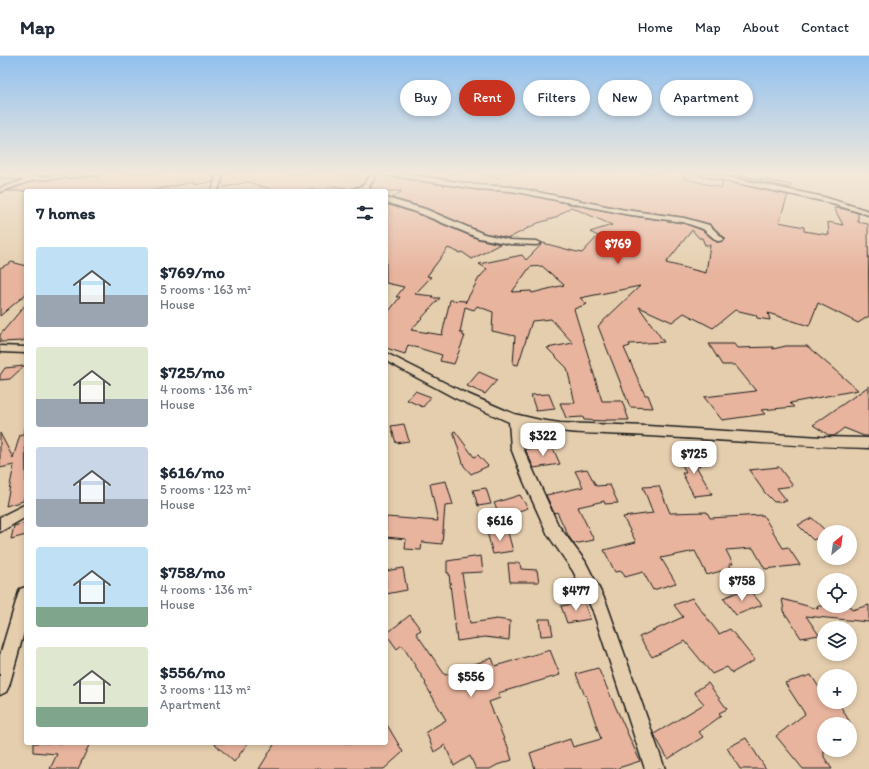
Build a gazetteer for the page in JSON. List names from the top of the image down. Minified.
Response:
{"north":"top right","page":{"header":"Map","nav":["Home","Map","About","Contact"],"chip":["Buy","Rent","Filters","New","Apartment"],"heading":"7 homes","price":["$769","$322","$725","$616","$758","$477","$556"],"list":[{"name":"$769/mo","note":"5 rooms · 163 m² · House"},{"name":"$725/mo","note":"4 rooms · 136 m² · House"},{"name":"$616/mo","note":"5 rooms · 123 m² · House"},{"name":"$758/mo","note":"4 rooms · 136 m² · House"},{"name":"$556/mo","note":"3 rooms · 113 m² · Apartment"}],"map_buttons":["+","−"]}}
